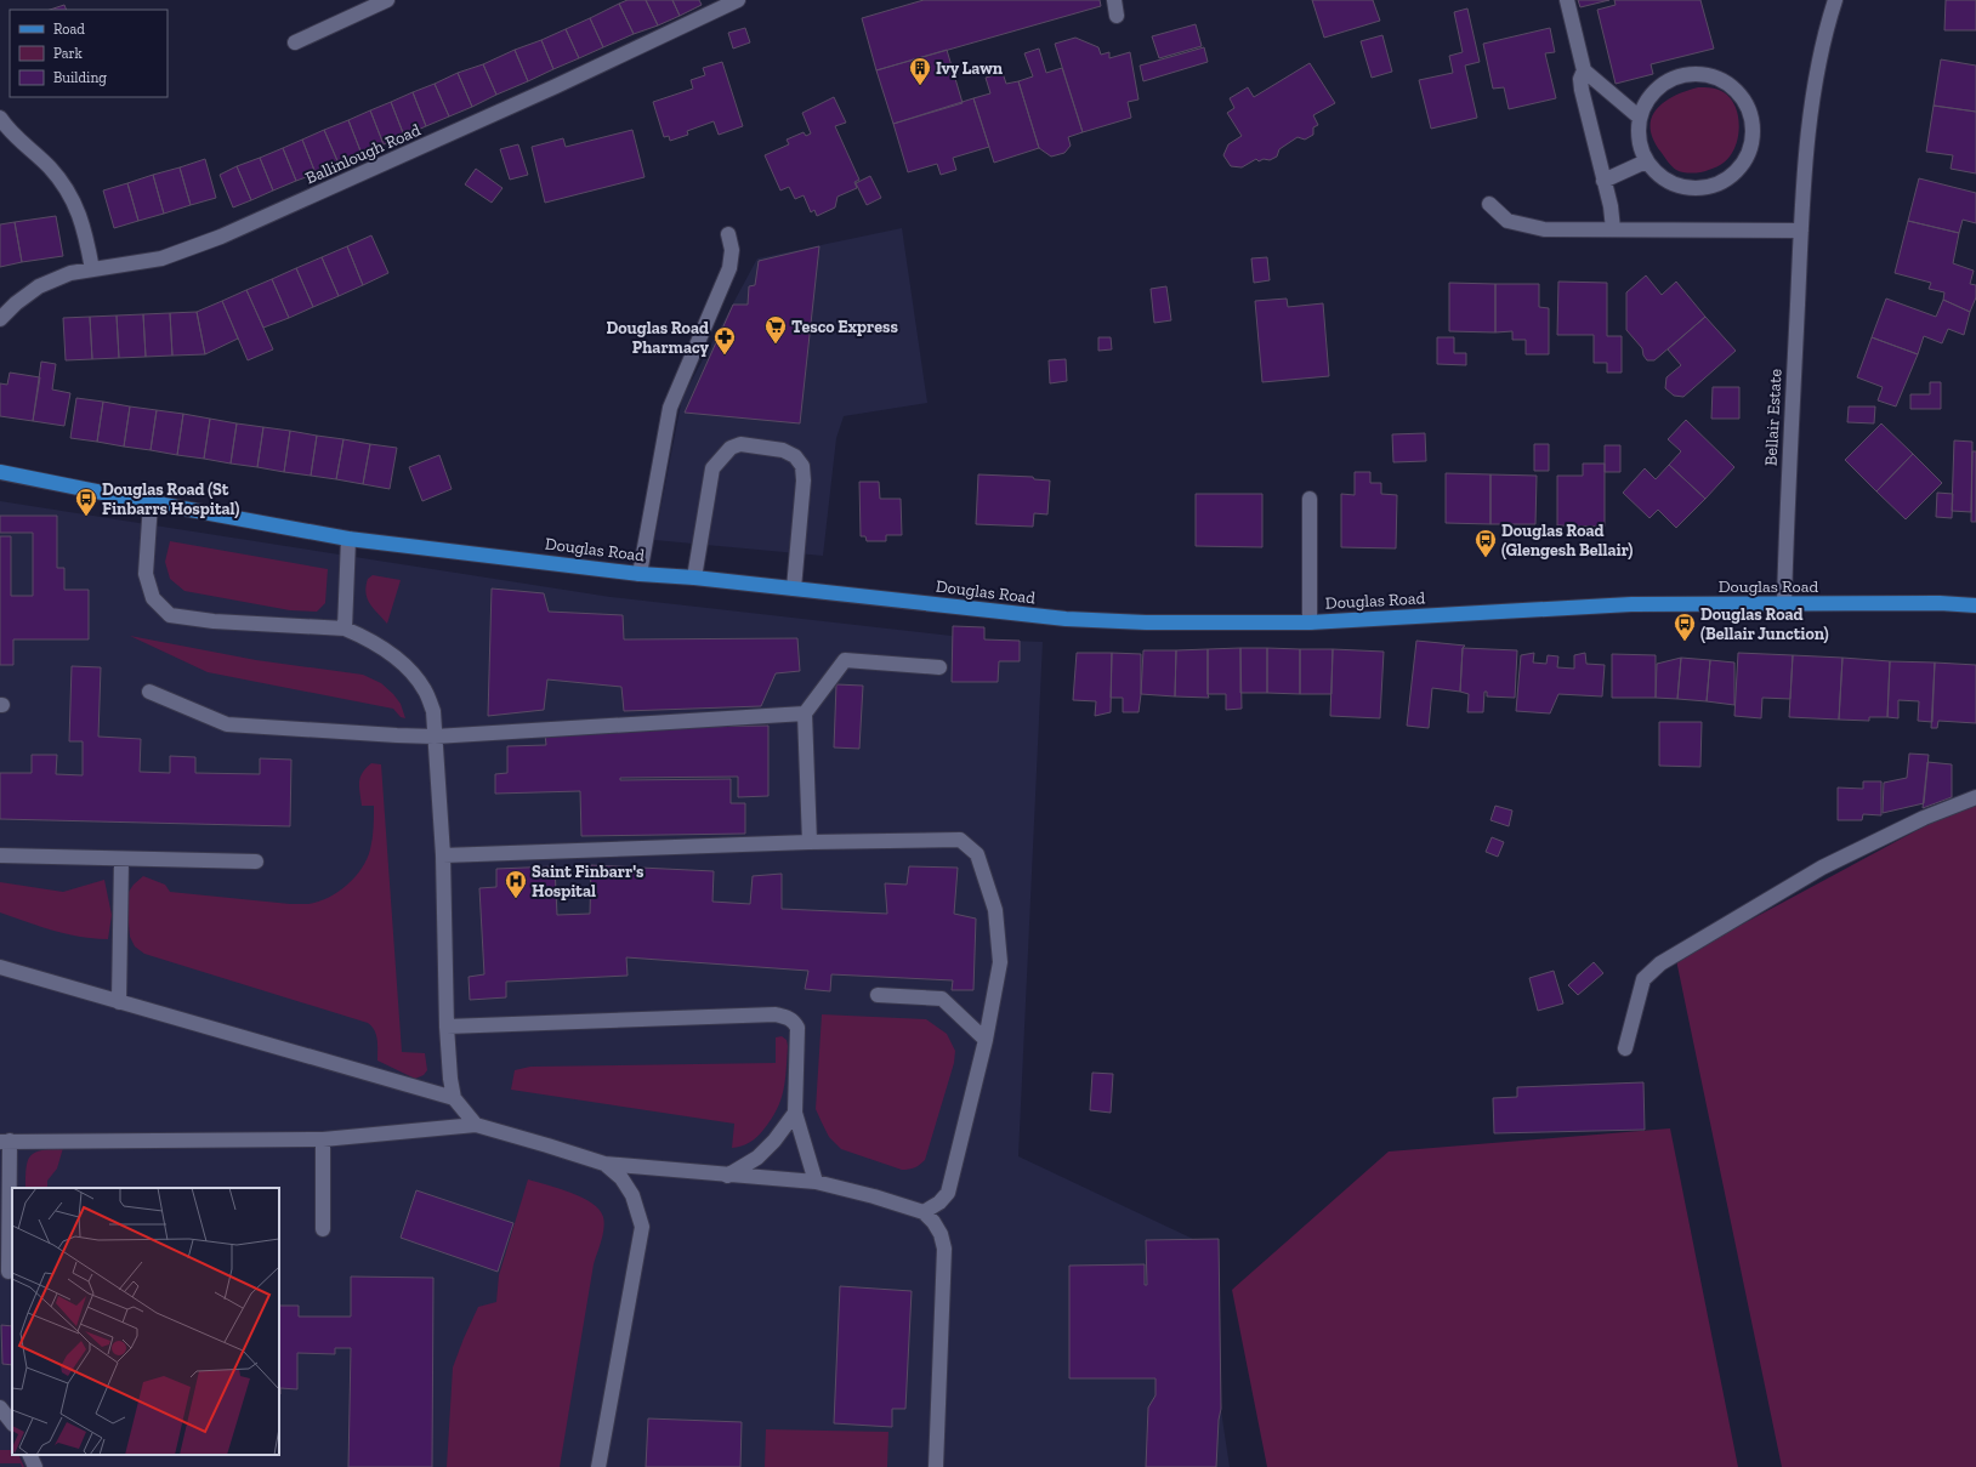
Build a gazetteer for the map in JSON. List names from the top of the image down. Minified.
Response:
{"streets":{"main road":["Douglas Road"],"street":["Ballinlough Road","Bellair Estate"]},"crossings":[["Bellair Estate","Douglas Road"]],"places":{"building":["Ivy Lawn"],"supermarket":["Tesco Express"],"pharmacy":["Douglas Road Pharmacy"],"bus stop":["Douglas Road (St Finbarrs Hospital)","Douglas Road (Glengesh Bellair)","Douglas Road (Bellair Junction)"],"hospital":["Saint Finbarr's Hospital"]},"legend":["Road","Park","Building"]}
